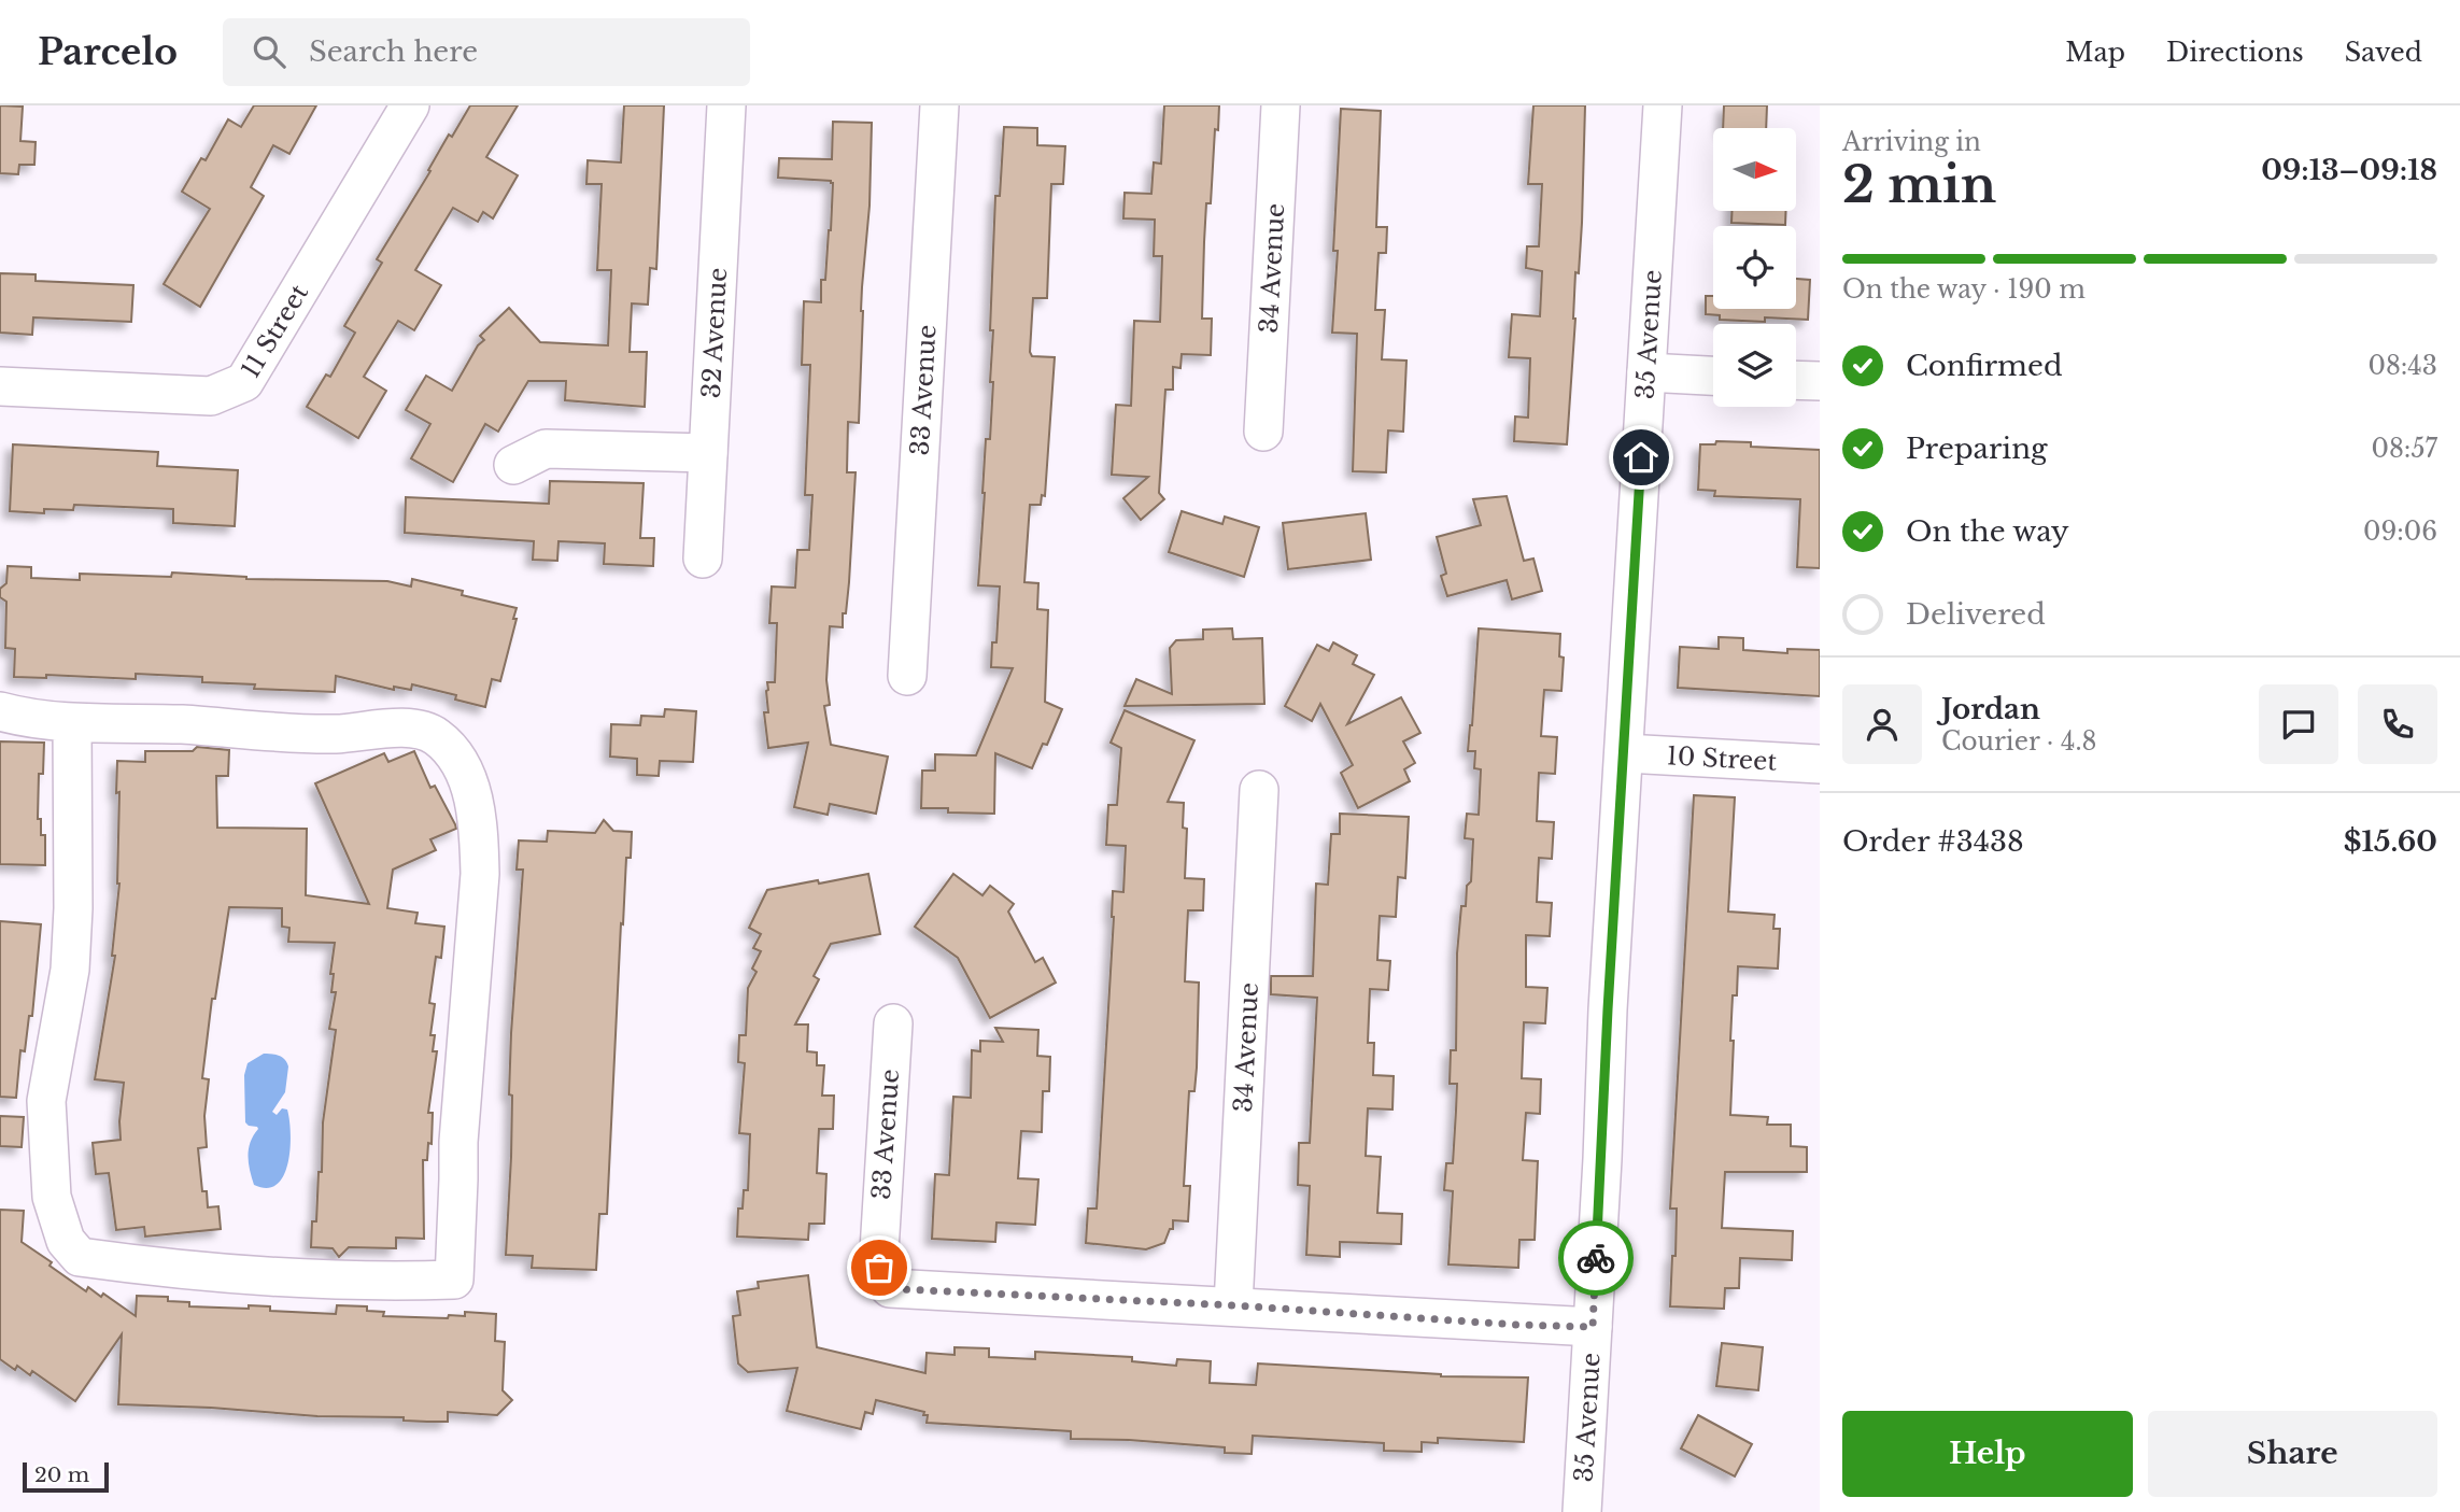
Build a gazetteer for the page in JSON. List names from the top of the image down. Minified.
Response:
{"streets":{"street":["34 Avenue","11 Street","32 Avenue","35 Avenue","33 Avenue","10 Street"]},"crossings":[["34 Avenue","33 Avenue"],["35 Avenue","10 Street"]],"scale_bar":"20 m","north":"right","page":{"header":"Parcelo","search":"Search here","nav":["Map","Directions","Saved"],"heading":["2 min","Arriving in","09:13–09:18"],"panel":["Jordan","Courier · 4.8","Order #3438","$15.60"],"bar":"On the way · 190 m","list":[["Confirmed","08:43"],["Preparing","08:57"],["On the way","09:06"],"Delivered"],"buttons":["Help","Share"],"scale":"20 m"}}
